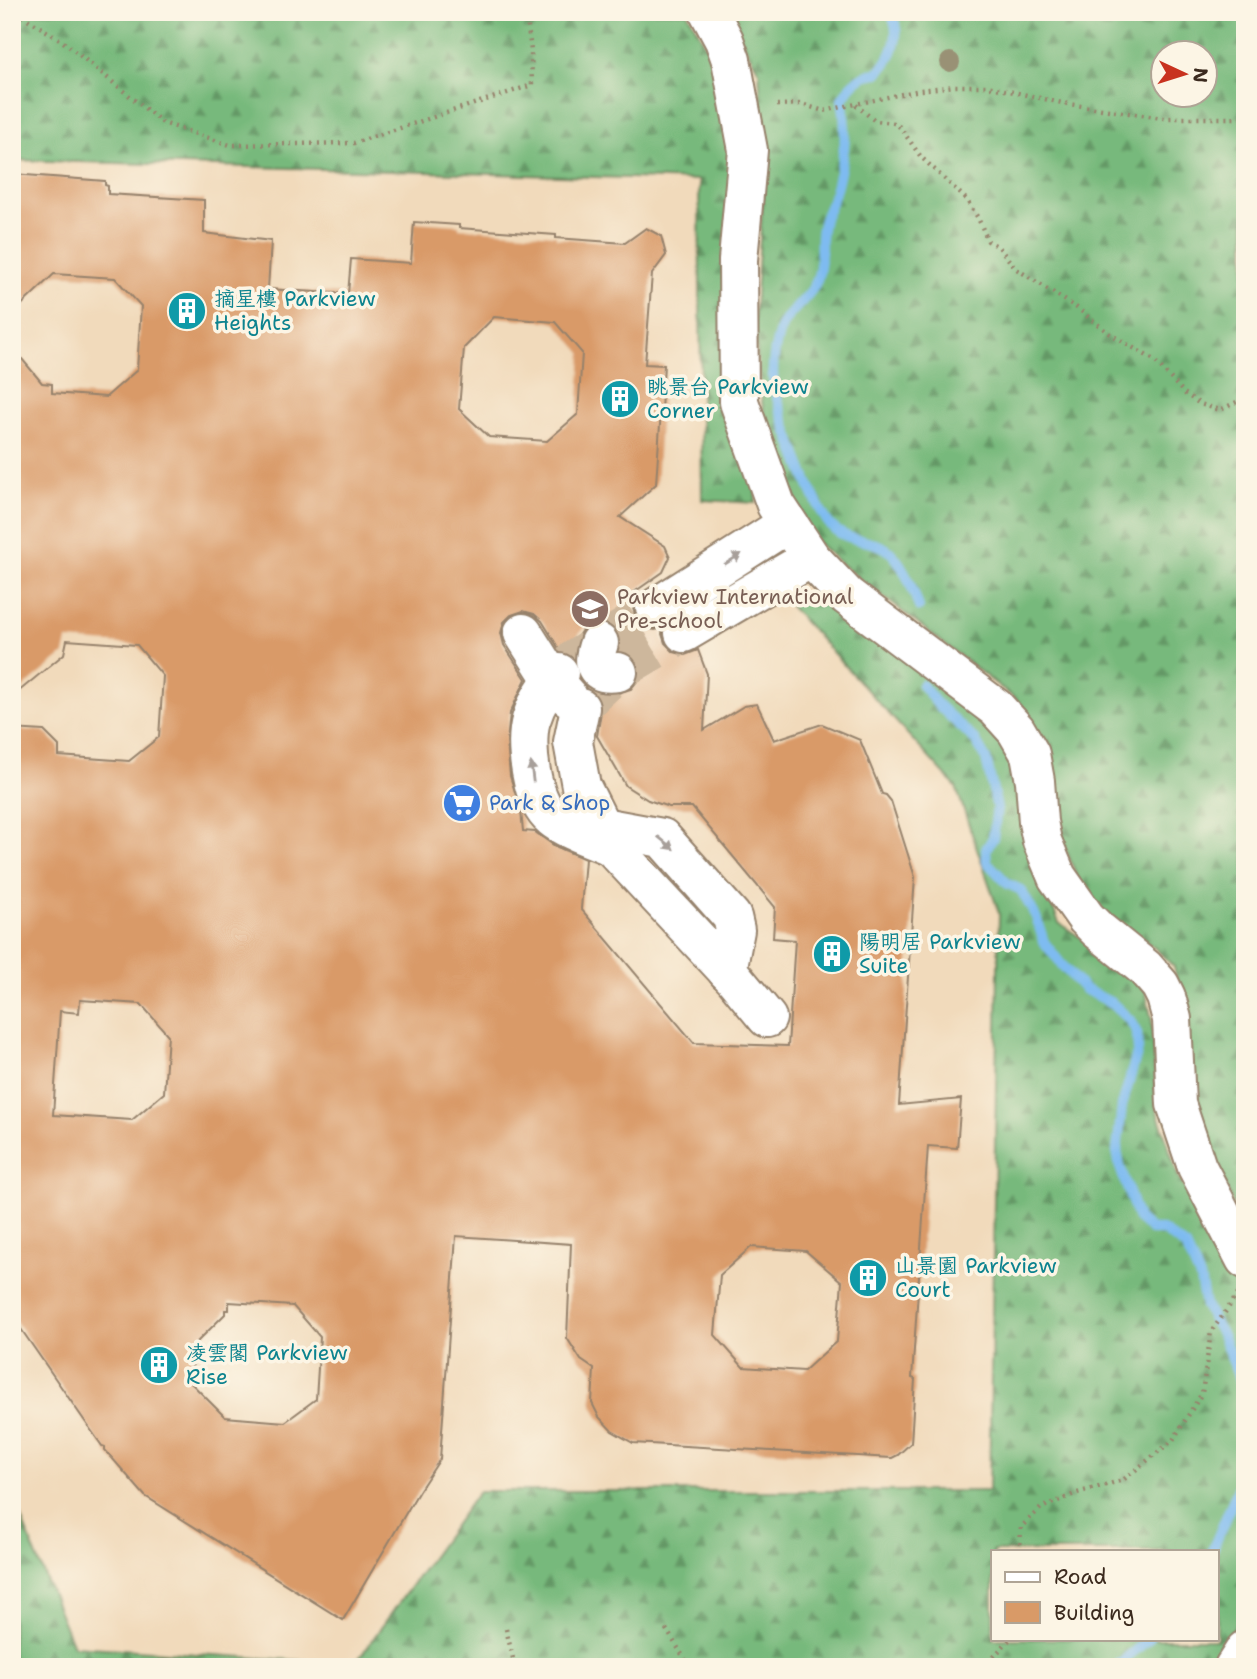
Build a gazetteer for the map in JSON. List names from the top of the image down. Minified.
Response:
{"places":{"building":["摘星樓 Parkview Heights","眺景台 Parkview Corner","陽明居 Parkview Suite","山景園 Parkview Court","凌雲閣 Parkview Rise"],"school or university":["Parkview International Pre-school"],"supermarket":["Park & Shop"]},"legend":["Road","Building"],"north":"right"}
